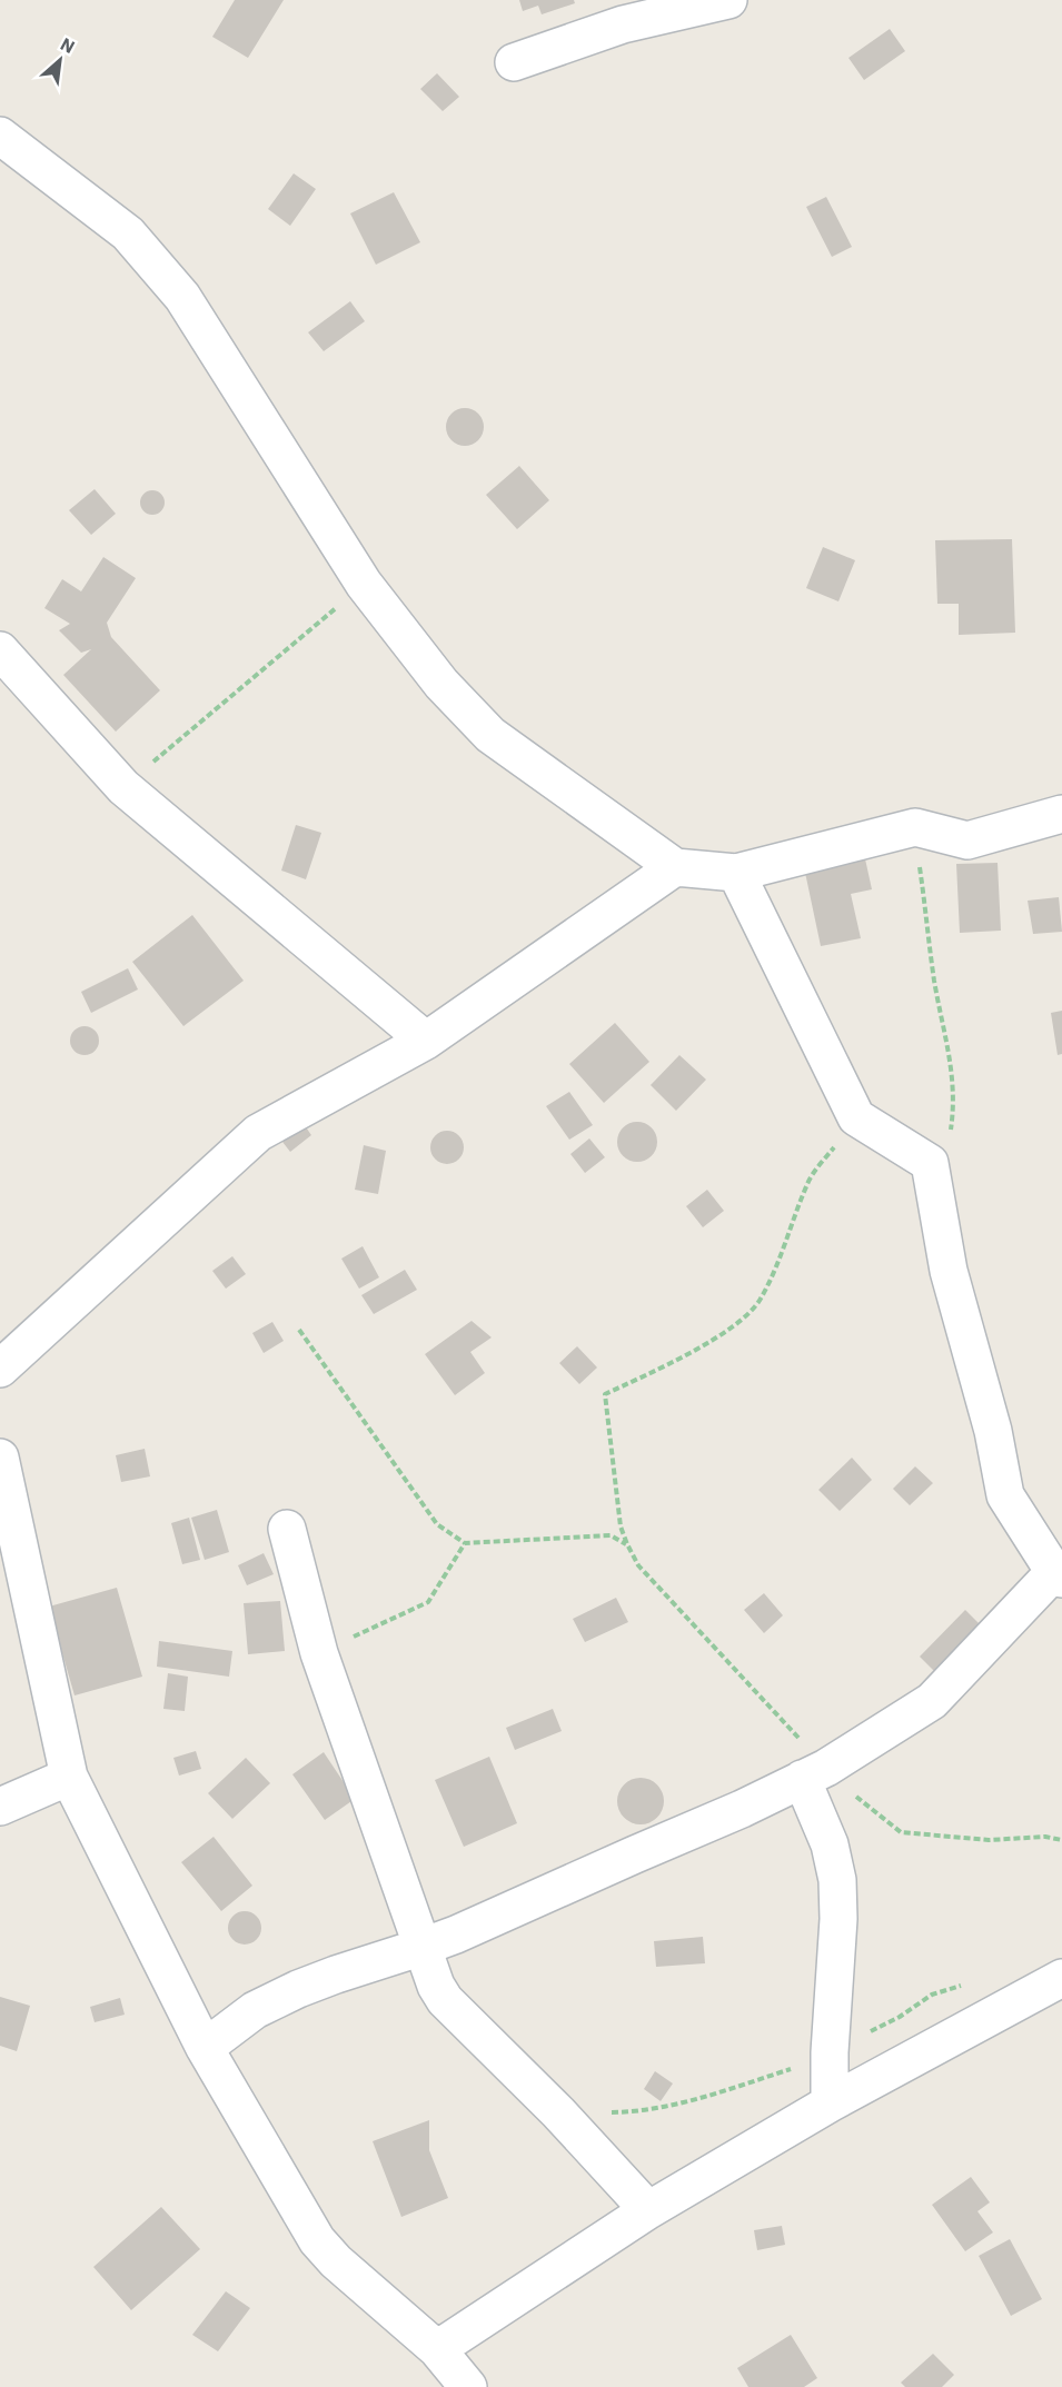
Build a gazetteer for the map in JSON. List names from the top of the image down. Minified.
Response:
{"north":"top right"}
